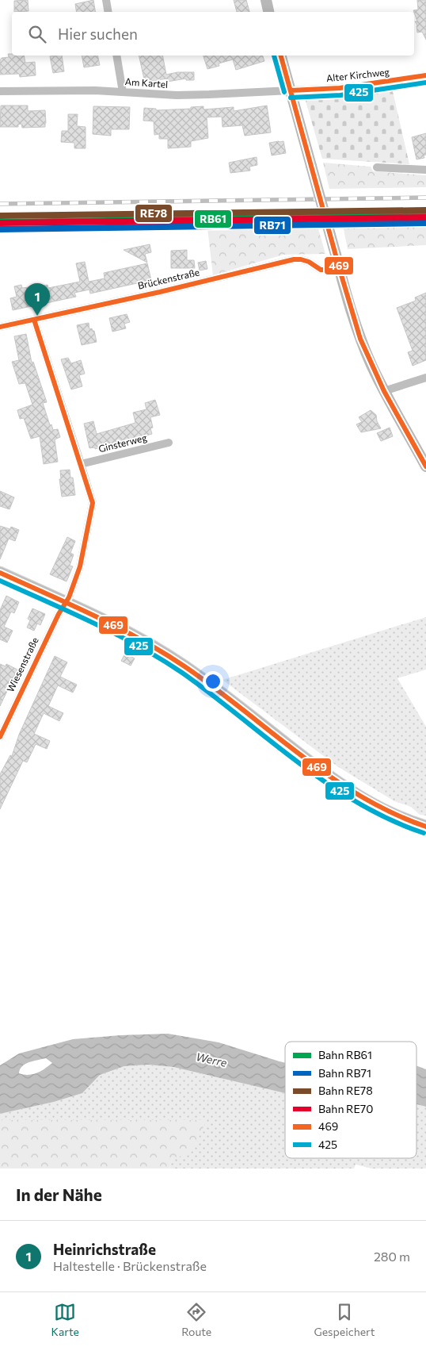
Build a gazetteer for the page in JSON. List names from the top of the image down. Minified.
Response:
{"streets":{"street":["Alter Kirchweg","Am Kartel","Brückenstraße","Ginsterweg","Wiesenstraße"]},"crossings":[["Alter Kirchweg","Am Kartel"],["Brückenstraße","Wiesenstraße"],["Ginsterweg","Wiesenstraße"]],"water":["Werre"],"lines":["transit line 469","transit line 425","rail line RE78","rail line RB61","rail line RE70","rail line RB71"],"legend":["Bahn RB61","Bahn RB71","Bahn RE78","Bahn RE70","469","425"],"page":{"search":"Hier suchen","pins":"1","heading":"In der Nähe","list":[{"mark":"1","name":"Heinrichstraße","note":"Haltestelle · Brückenstraße","value":"280 m"}],"nav":["Karte","Route","Gespeichert"]}}
